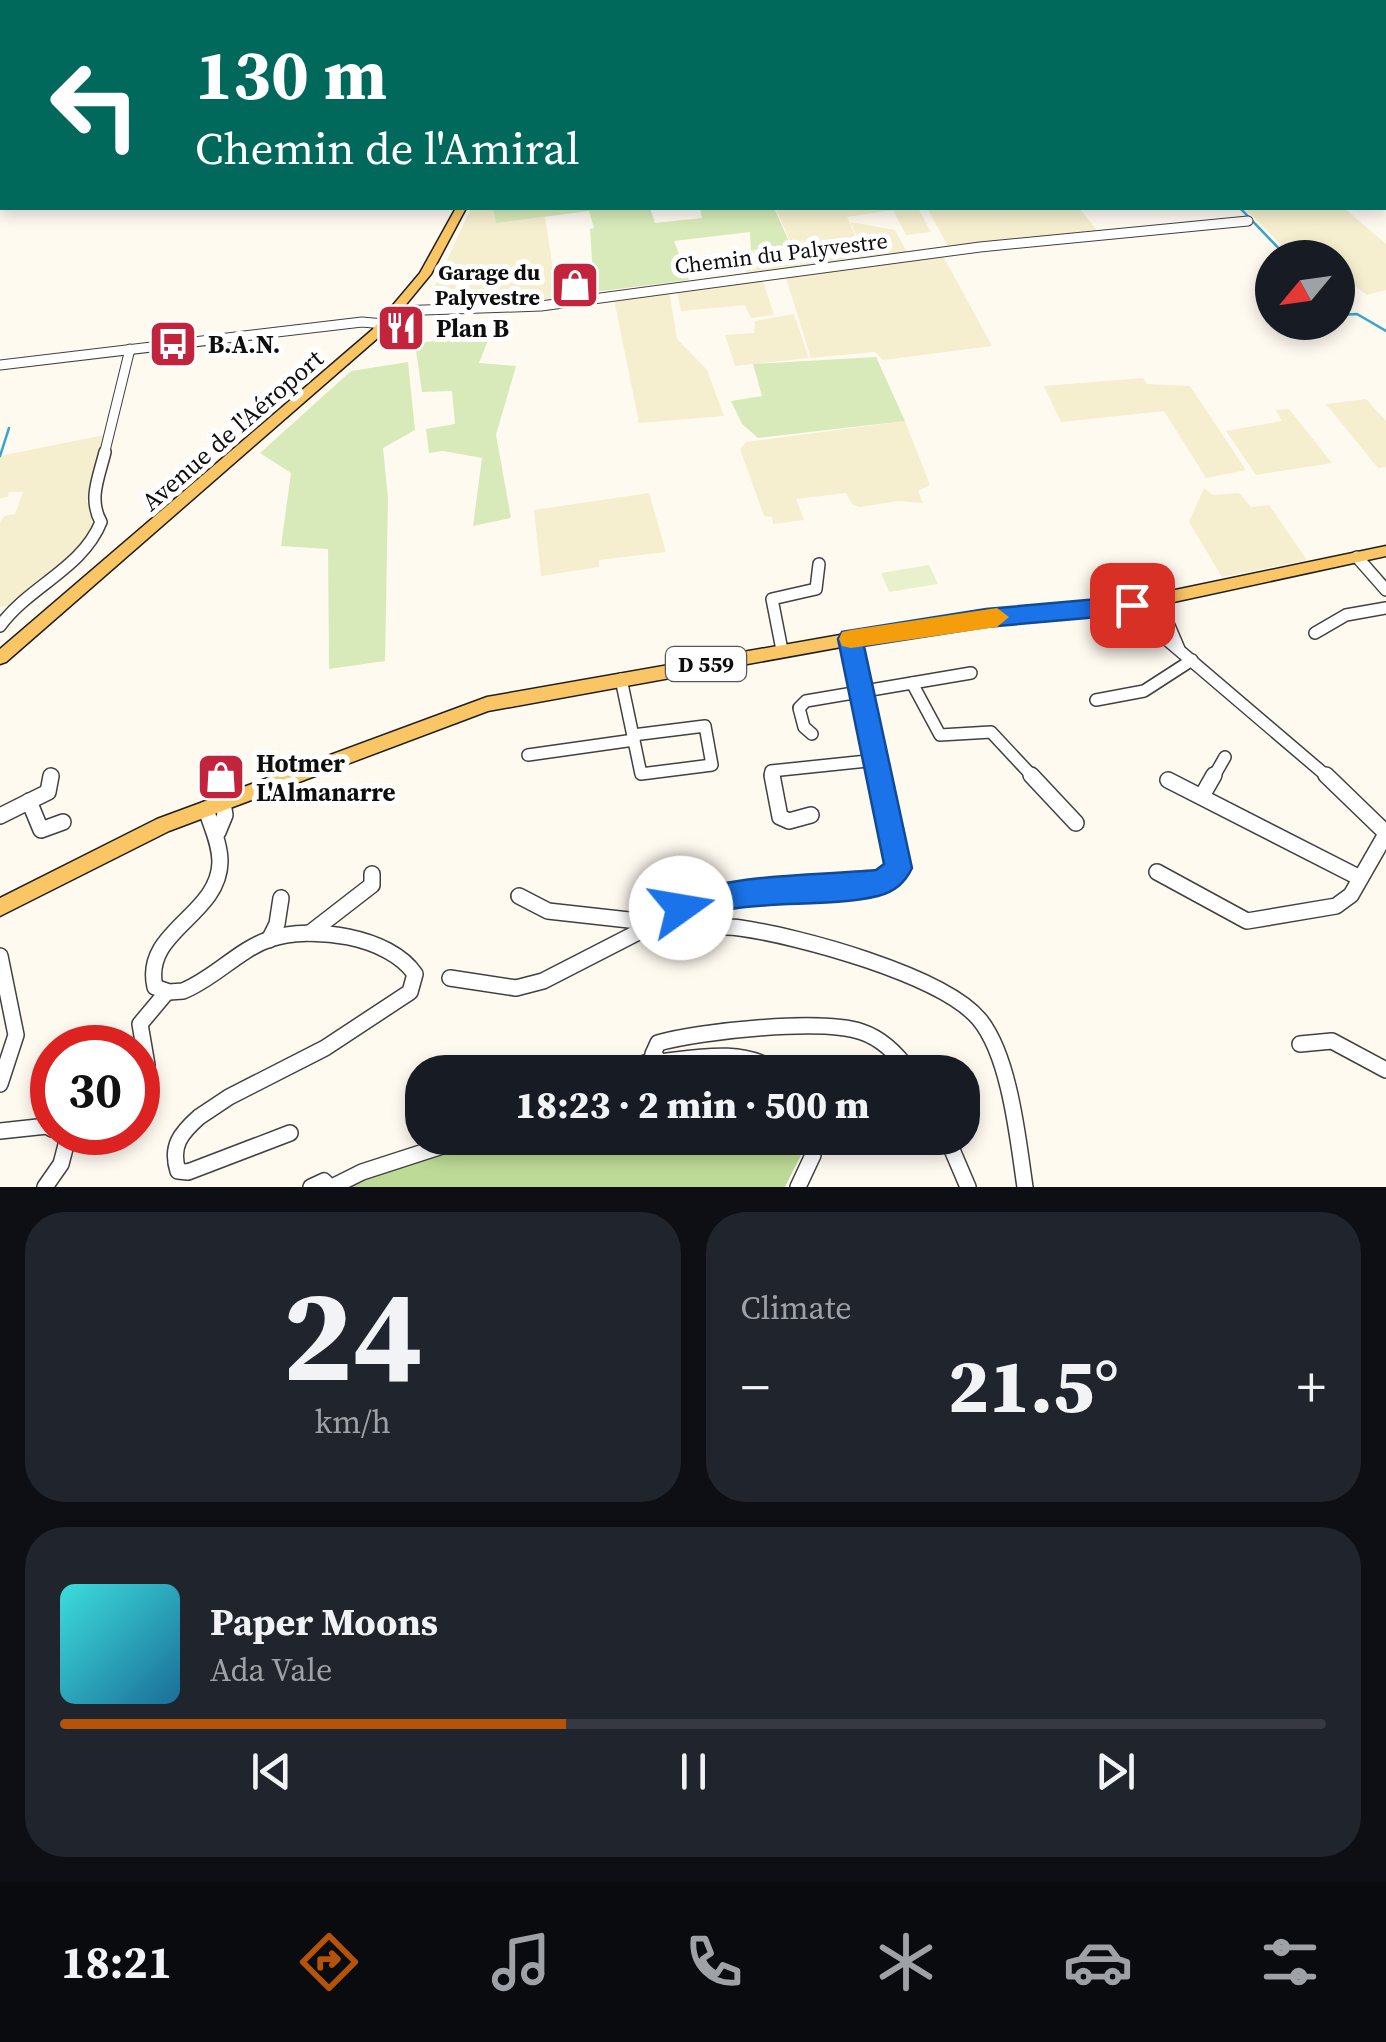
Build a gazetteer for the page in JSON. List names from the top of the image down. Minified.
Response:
{"streets":{"main road":["Avenue de l'Aéroport","D 559"],"street":["Chemin du Palyvestre"]},"crossings":[["Chemin du Palyvestre","Avenue de l'Aéroport"]],"places":{"shop":["Garage du Palyvestre","Hotmer L'Almanarre"],"restaurant":["Plan B"],"bus stop":["B.A.N."]},"north":"bottom left","page":{"turn":["130 m","Chemin de l'Amiral"],"limit":"30","trip":"18:23 · 2 min · 500 m","tile":[["24","km/h"],"Climate"],"heat":["−","21.5°","+"],"song":["Paper Moons","Ada Vale"],"tabs":"18:21"}}
